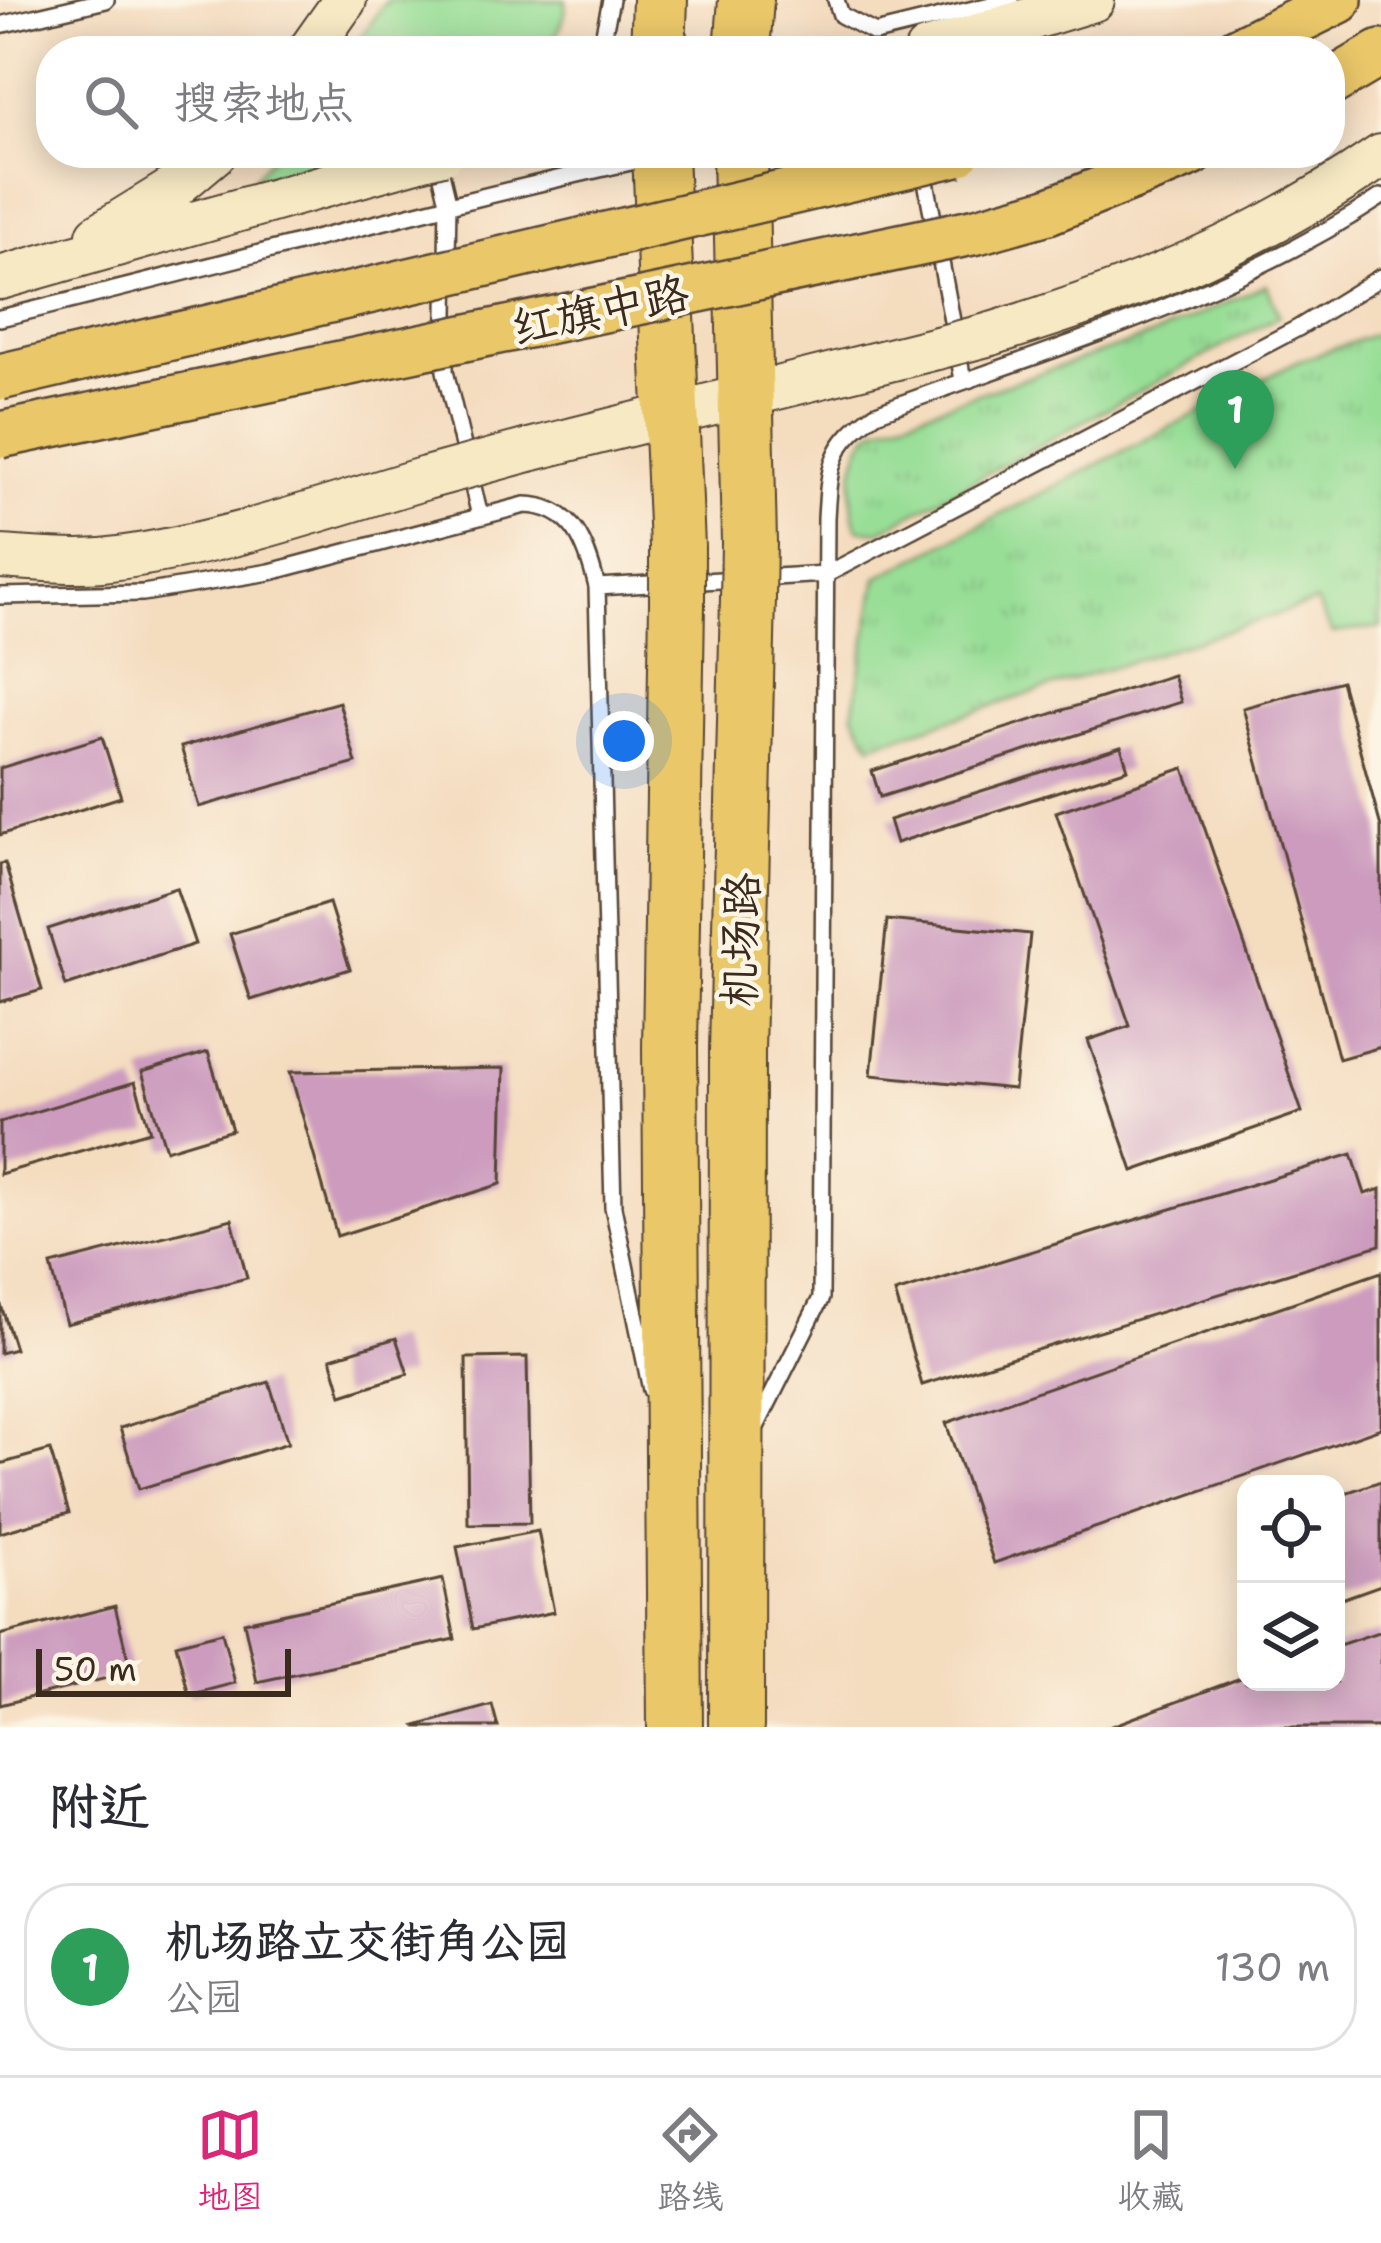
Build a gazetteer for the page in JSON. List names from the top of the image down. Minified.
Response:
{"streets":{"highway":["机场路"],"main road":["红旗中路"]},"scale_bar":"50 m","page":{"search":"搜索地点","pins":"1","scale":"50 m","heading":"附近","list":[{"mark":"1","name":"机场路立交街角公园","note":"公园","value":"130 m"}],"nav":["地图","路线","收藏"]}}
